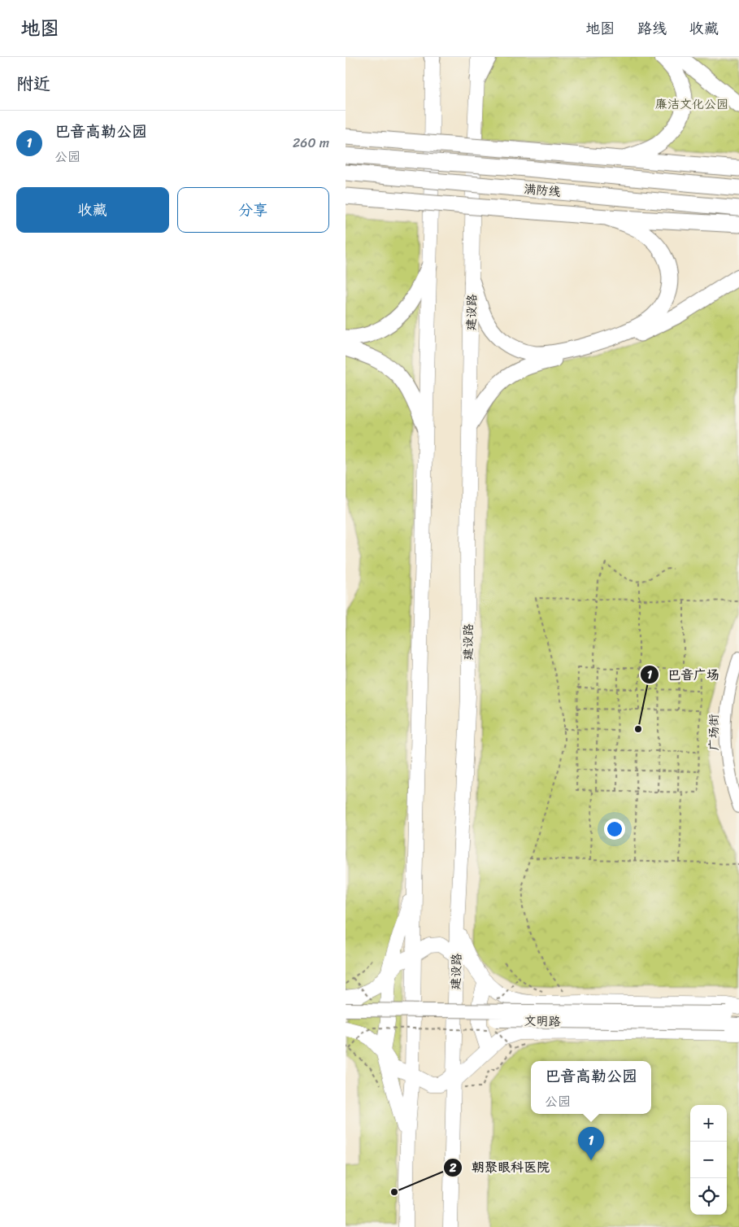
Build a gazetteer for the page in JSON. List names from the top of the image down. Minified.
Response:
{"streets":{"highway":["满防线"],"main road":["建设路","文明路"],"street":["广场街"]},"parks":["廉洁文化公园"],"places":["巴音广场","朝聚眼科医院"],"page":{"header":"地图","nav":["地图","路线","收藏"],"heading":"附近","list":[{"mark":"1","name":"巴音高勒公园","note":"公园","value":"260 m"}],"buttons":["收藏","分享"],"popup":["巴音高勒公园","公园"],"map_buttons":["+","−"],"pins":"1"}}
